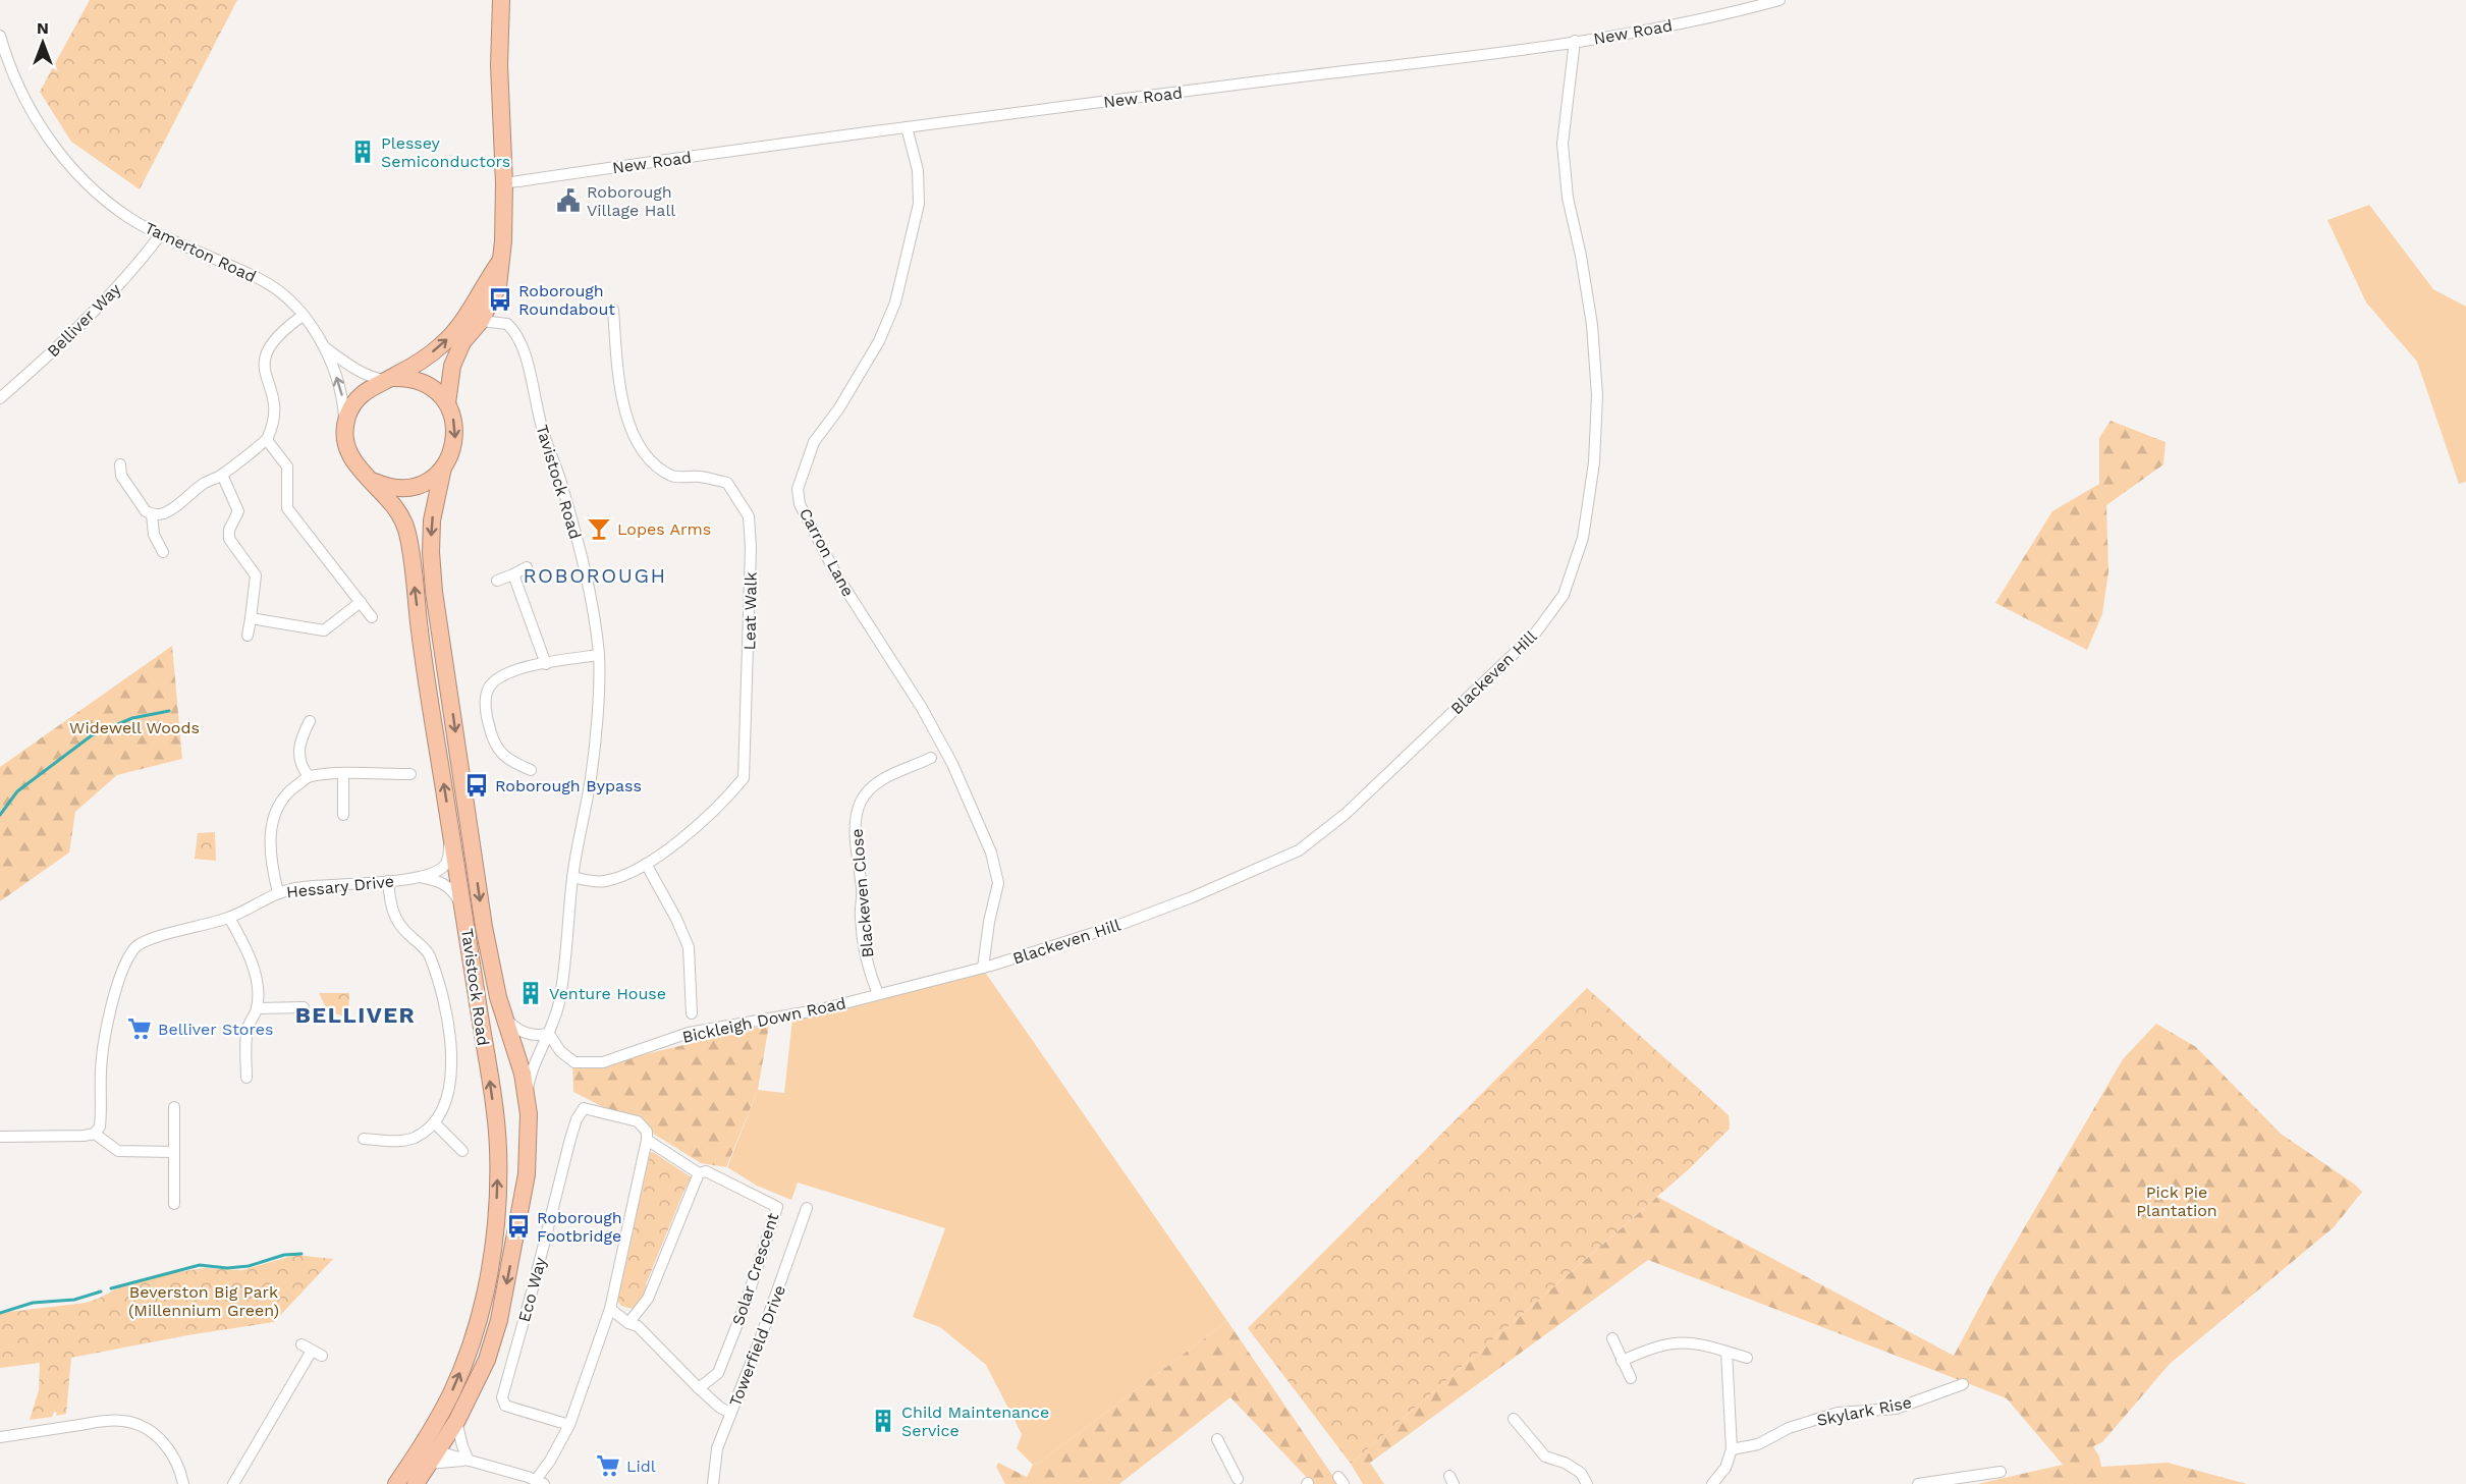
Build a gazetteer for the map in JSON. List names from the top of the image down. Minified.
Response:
{"streets":{"highway":["Tavistock Road"],"street":["New Road","Tamerton Road","Belliver Way","Carron Lane","Leat Walk","Blackeven Hill","Hessary Drive","Blackeven Close","Bickleigh Down Road","Solar Crescent","Eco Way","Towerfield Drive","Skylark Rise"]},"crossings":[["New Road","Tavistock Road"],["New Road","Carron Lane"],["New Road","Blackeven Hill"],["Tamerton Road","Belliver Way"],["Tamerton Road","Tavistock Road"],["Tavistock Road","Leat Walk"],["Tavistock Road","Hessary Drive"],["Tavistock Road","Bickleigh Down Road"],["Carron Lane","Blackeven Hill"],["Carron Lane","Bickleigh Down Road"],["Blackeven Hill","Bickleigh Down Road"],["Blackeven Close","Bickleigh Down Road"]],"districts":["ROBOROUGH","BELLIVER"],"parks":["Widewell Woods","Pick Pie Plantation","Beverston Big Park (Millennium Green)"],"places":{"building":["Plessey Semiconductors","Venture House","Child Maintenance Service"],"public building":["Roborough Village Hall"],"bus stop":["Roborough Roundabout","Roborough Bypass","Roborough Footbridge"],"bar":["Lopes Arms"],"supermarket":["Belliver Stores","Lidl"]},"north":"top"}
